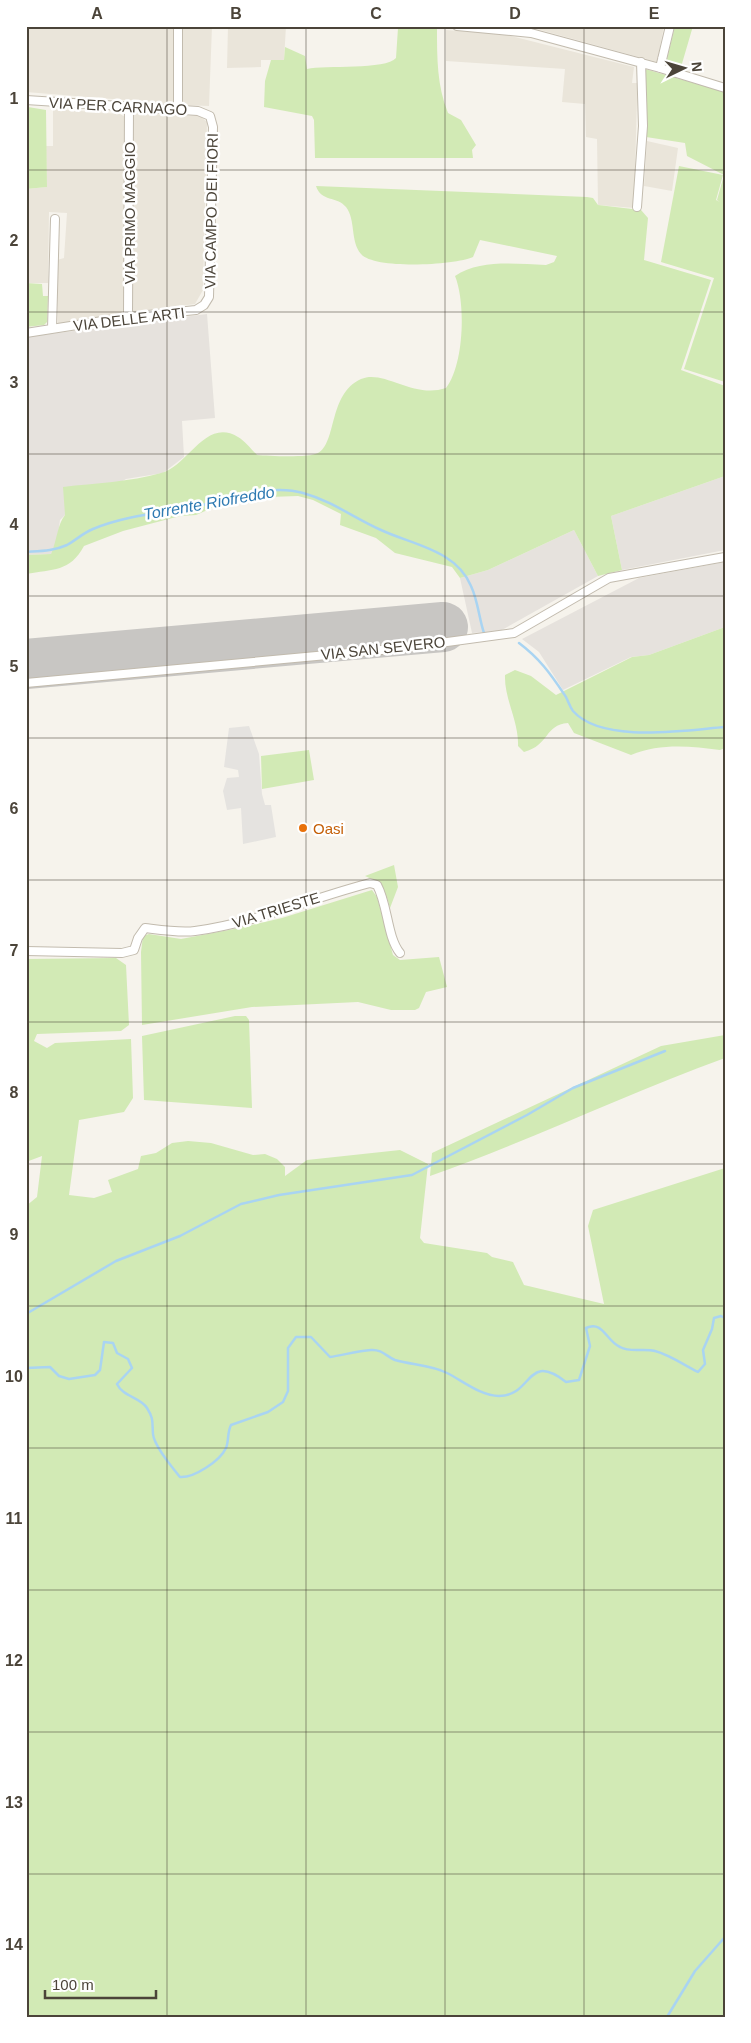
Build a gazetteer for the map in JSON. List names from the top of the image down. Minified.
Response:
{"streets":{"street":["VIA PER CARNAGO","VIA CAMPO DEI FIORI","VIA PRIMO MAGGIO","VIA DELLE ARTI","VIA SAN SEVERO","VIA TRIESTE"]},"crossings":[["VIA PER CARNAGO","VIA CAMPO DEI FIORI"],["VIA PER CARNAGO","VIA PRIMO MAGGIO"],["VIA CAMPO DEI FIORI","VIA DELLE ARTI"],["VIA PRIMO MAGGIO","VIA DELLE ARTI"]],"water":["Torrente Riofreddo"],"places":["Oasi"],"scale_bar":"100 m","north":"right","grid":{"columns":["A","B","C","D","E"],"rows":["1","2","3","4","5","6","7","8","9","10","11","12","13","14"]}}
